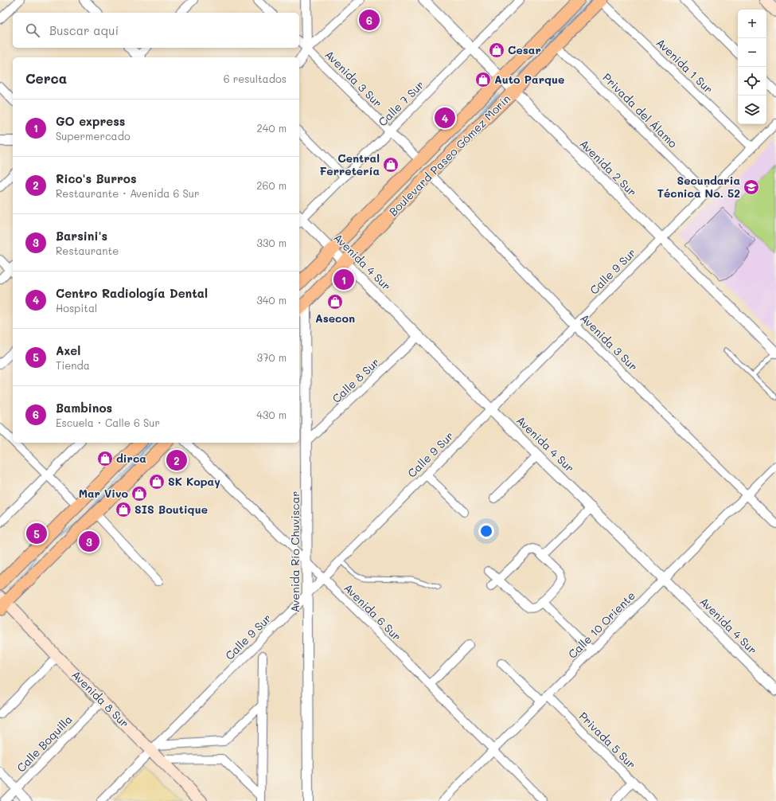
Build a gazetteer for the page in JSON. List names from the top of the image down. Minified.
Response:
{"streets":{"main road":["Boulevard Paseo Gómez Morín","Avenida 8 Sur"],"street":["Avenida 1 Sur","Avenida 3 Sur","Calle 7 Sur","Privada del Álamo","Avenida 2 Sur","Avenida 4 Sur","Calle 9 Sur","Calle 8 Sur","Avenida Río Chuviscar","Avenida 6 Sur","Calle 10 Oriente","Privada 5 Sur","Calle Boquilla"]},"crossings":[["Avenida 1 Sur","Boulevard Paseo Gómez Morín"],["Avenida 1 Sur","Calle 9 Sur"],["Avenida 3 Sur","Calle 7 Sur"],["Avenida 3 Sur","Boulevard Paseo Gómez Morín"],["Avenida 3 Sur","Calle 9 Sur"],["Avenida 3 Sur","Calle 10 Oriente"],["Calle 7 Sur","Avenida 2 Sur"],["Calle 7 Sur","Avenida 4 Sur"],["Privada del Álamo","Boulevard Paseo Gómez Morín"],["Privada del Álamo","Calle 9 Sur"],["Boulevard Paseo Gómez Morín","Avenida 2 Sur"],["Boulevard Paseo Gómez Morín","Avenida 4 Sur"],["Boulevard Paseo Gómez Morín","Avenida Río Chuviscar"],["Avenida 2 Sur","Calle 9 Sur"],["Avenida 4 Sur","Calle 9 Sur"],["Avenida 4 Sur","Calle 8 Sur"],["Avenida 4 Sur","Calle 10 Oriente"],["Calle 9 Sur","Avenida Río Chuviscar"],["Calle 9 Sur","Avenida 6 Sur"],["Calle 9 Sur","Avenida 8 Sur"],["Calle 8 Sur","Avenida Río Chuviscar"],["Avenida Río Chuviscar","Avenida 6 Sur"],["Avenida 6 Sur","Calle 10 Oriente"],["Calle 10 Oriente","Privada 5 Sur"],["Avenida 8 Sur","Calle Boquilla"]],"places":{"shop":["Cesar","Auto Parque","Central Ferretería","Asecon","dirca","SK Kopay","Mar Vivo","SIS Boutique"],"school or university":["Secundaria Técnica No. 52"]},"page":{"pins":["6","4","1","2","5","3"],"map_buttons":["+","−"],"search":"Buscar aquí","heading":["Cerca","6 resultados"],"list":[{"mark":"1","name":"GO express","note":"Supermercado","value":"240 m"},{"mark":"2","name":"Rico's Burros","note":"Restaurante · Avenida 6 Sur","value":"260 m"},{"mark":"3","name":"Barsini's","note":"Restaurante","value":"330 m"},{"mark":"4","name":"Centro Radiología Dental","note":"Hospital","value":"340 m"},{"mark":"5","name":"Axel","note":"Tienda","value":"370 m"},{"mark":"6","name":"Bambinos","note":"Escuela · Calle 6 Sur","value":"430 m"}]}}
